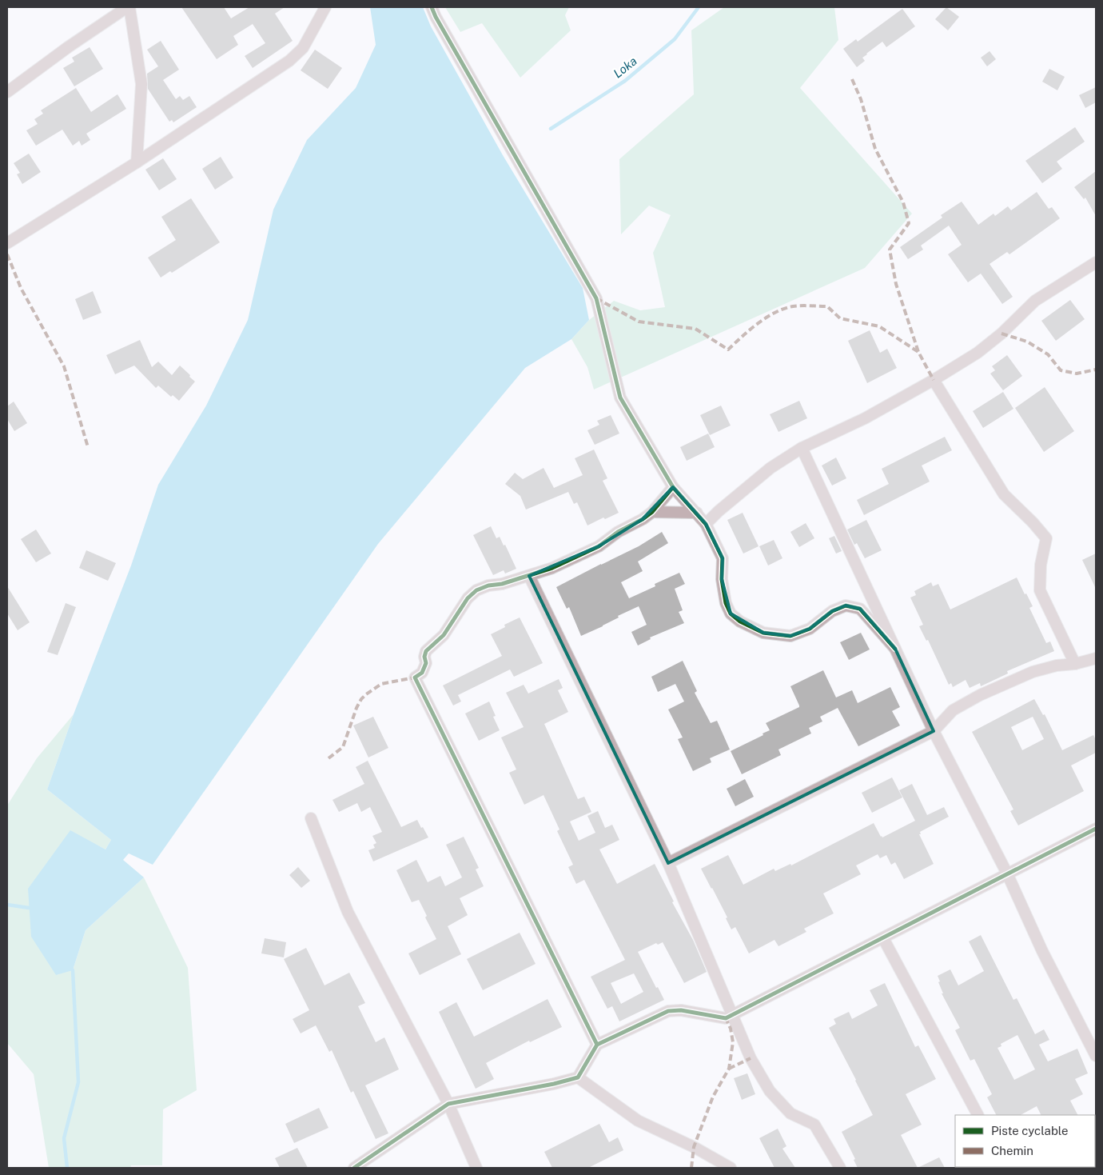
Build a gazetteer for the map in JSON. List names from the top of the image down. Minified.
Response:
{"water":["Loka"],"legend":["Piste cyclable","Chemin"]}
